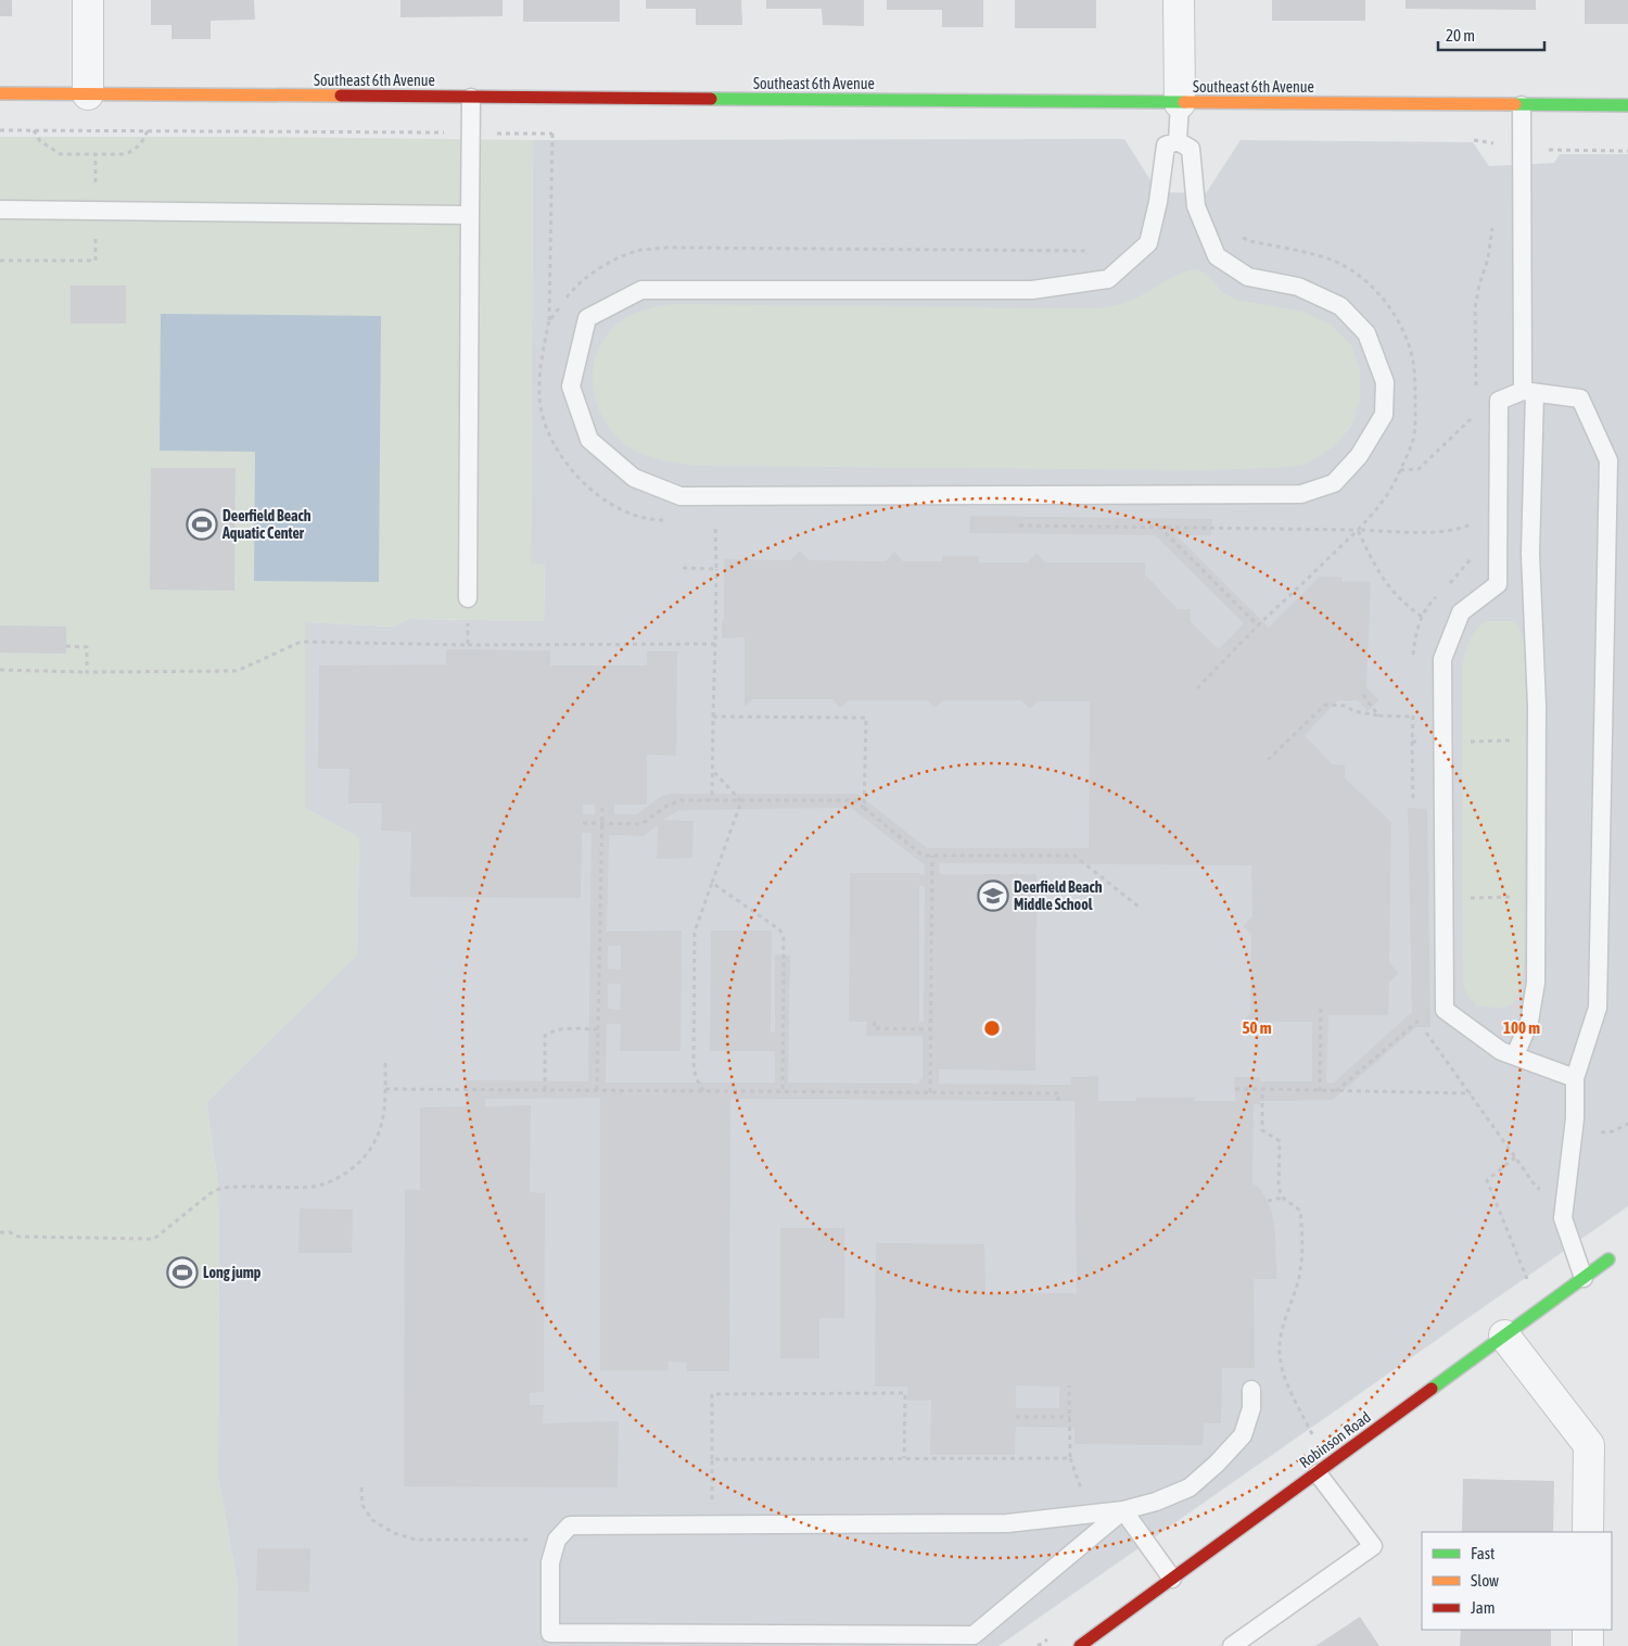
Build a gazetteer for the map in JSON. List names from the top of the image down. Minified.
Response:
{"streets":{"street":["Southeast 6th Avenue","Robinson Road"]},"places":{"sports":["Deerfield Beach Aquatic Center","Long jump"],"school or university":["Deerfield Beach Middle School"]},"legend":["Fast","Slow","Jam"],"scale_bar":"20 m","rings":["50 m","100 m"]}
